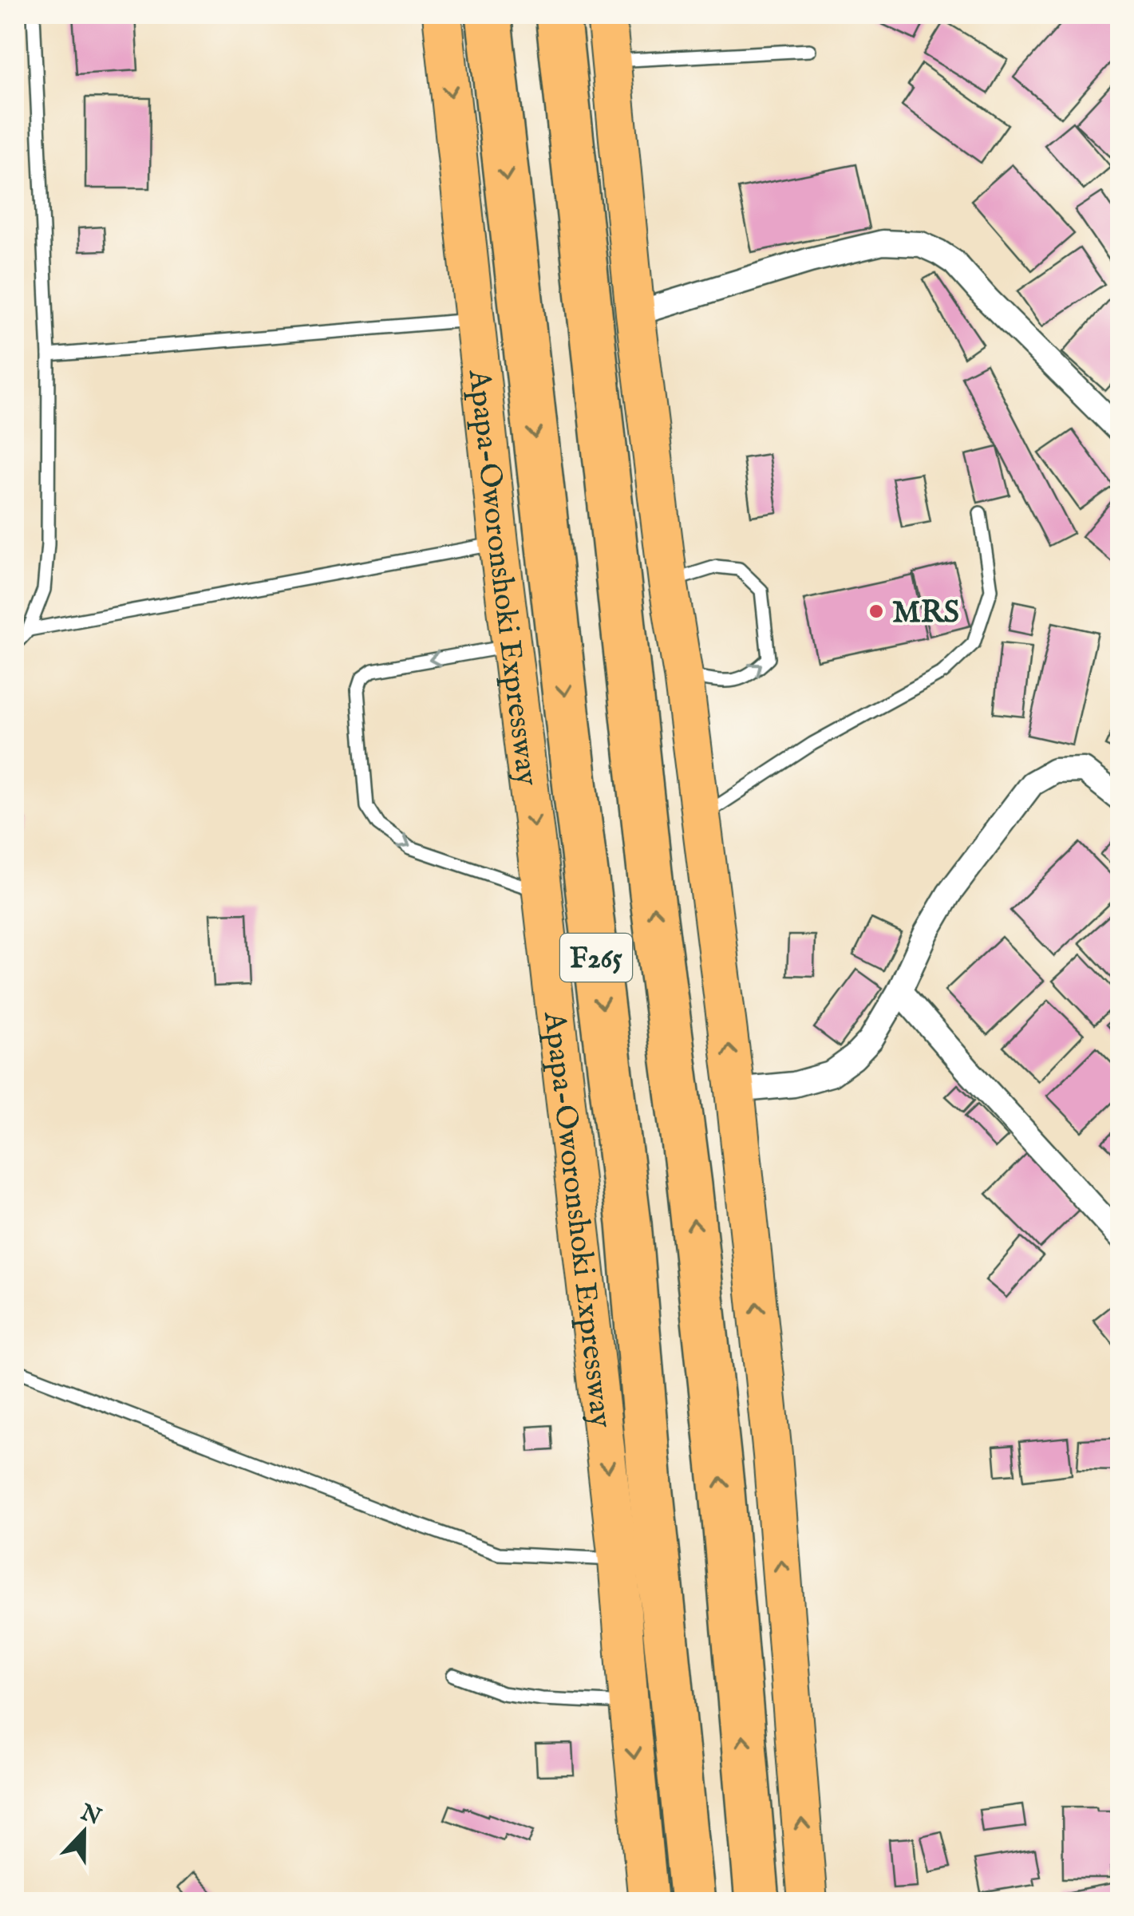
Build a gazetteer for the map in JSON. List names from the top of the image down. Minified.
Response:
{"streets":{"highway":["Apapa-Oworonshoki Expressway","F265"]},"places":["MRS"],"north":"top"}
